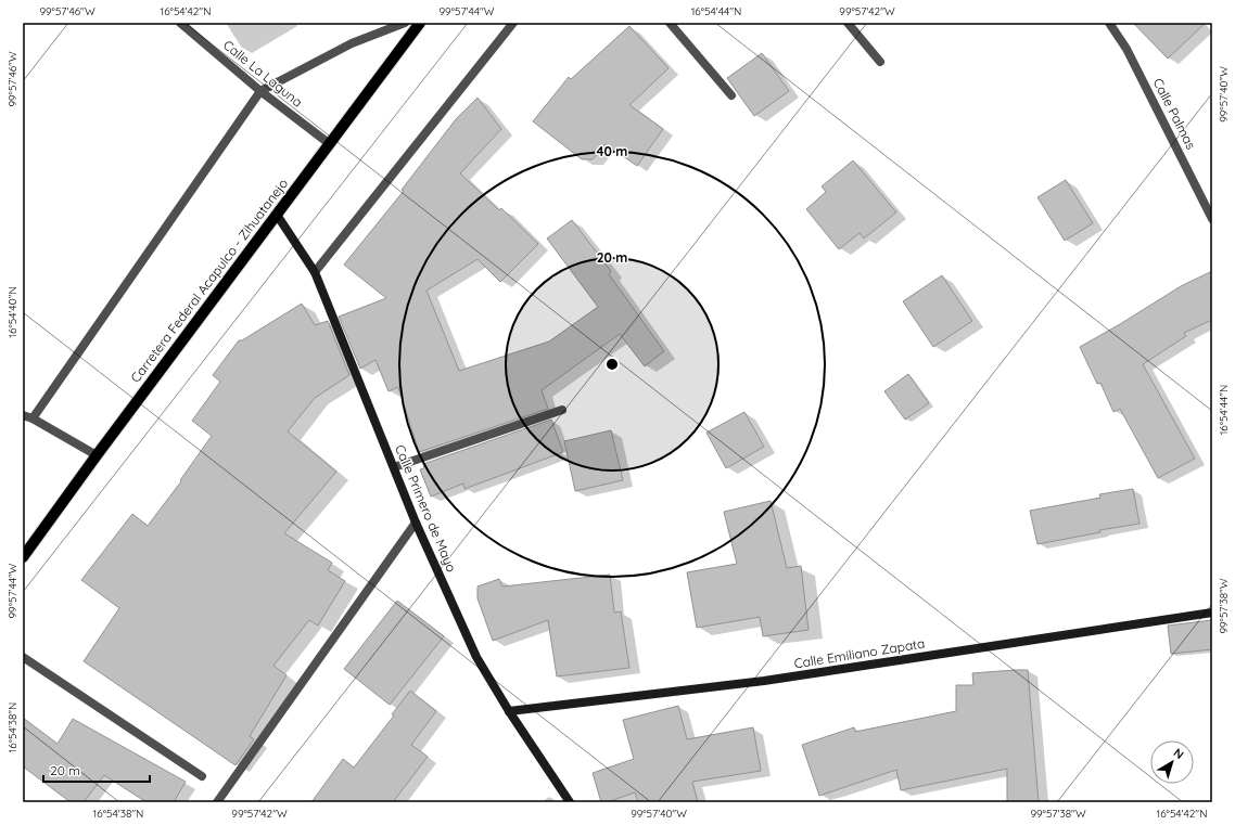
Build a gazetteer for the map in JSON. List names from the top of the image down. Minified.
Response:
{"streets":{"main road":["Carretera Federal Acapulco - Zihuatanejo"],"street":["Calle La Laguna","Calle Palmas","Calle Primero de Mayo","Calle Emiliano Zapata"]},"crossings":[["Calle La Laguna","Carretera Federal Acapulco - Zihuatanejo"],["Carretera Federal Acapulco - Zihuatanejo","Calle Primero de Mayo"],["Calle Primero de Mayo","Calle Emiliano Zapata"]],"scale_bar":"20 m","north":"top right","coordinates":["99°57'46\"W","16°54'42\"N","99°57'44\"W","16°54'44\"N","99°57'42\"W","99°57'40\"W","16°54'40\"N","99°57'38\"W","16°54'38\"N"],"rings":["40 m","20 m"]}
